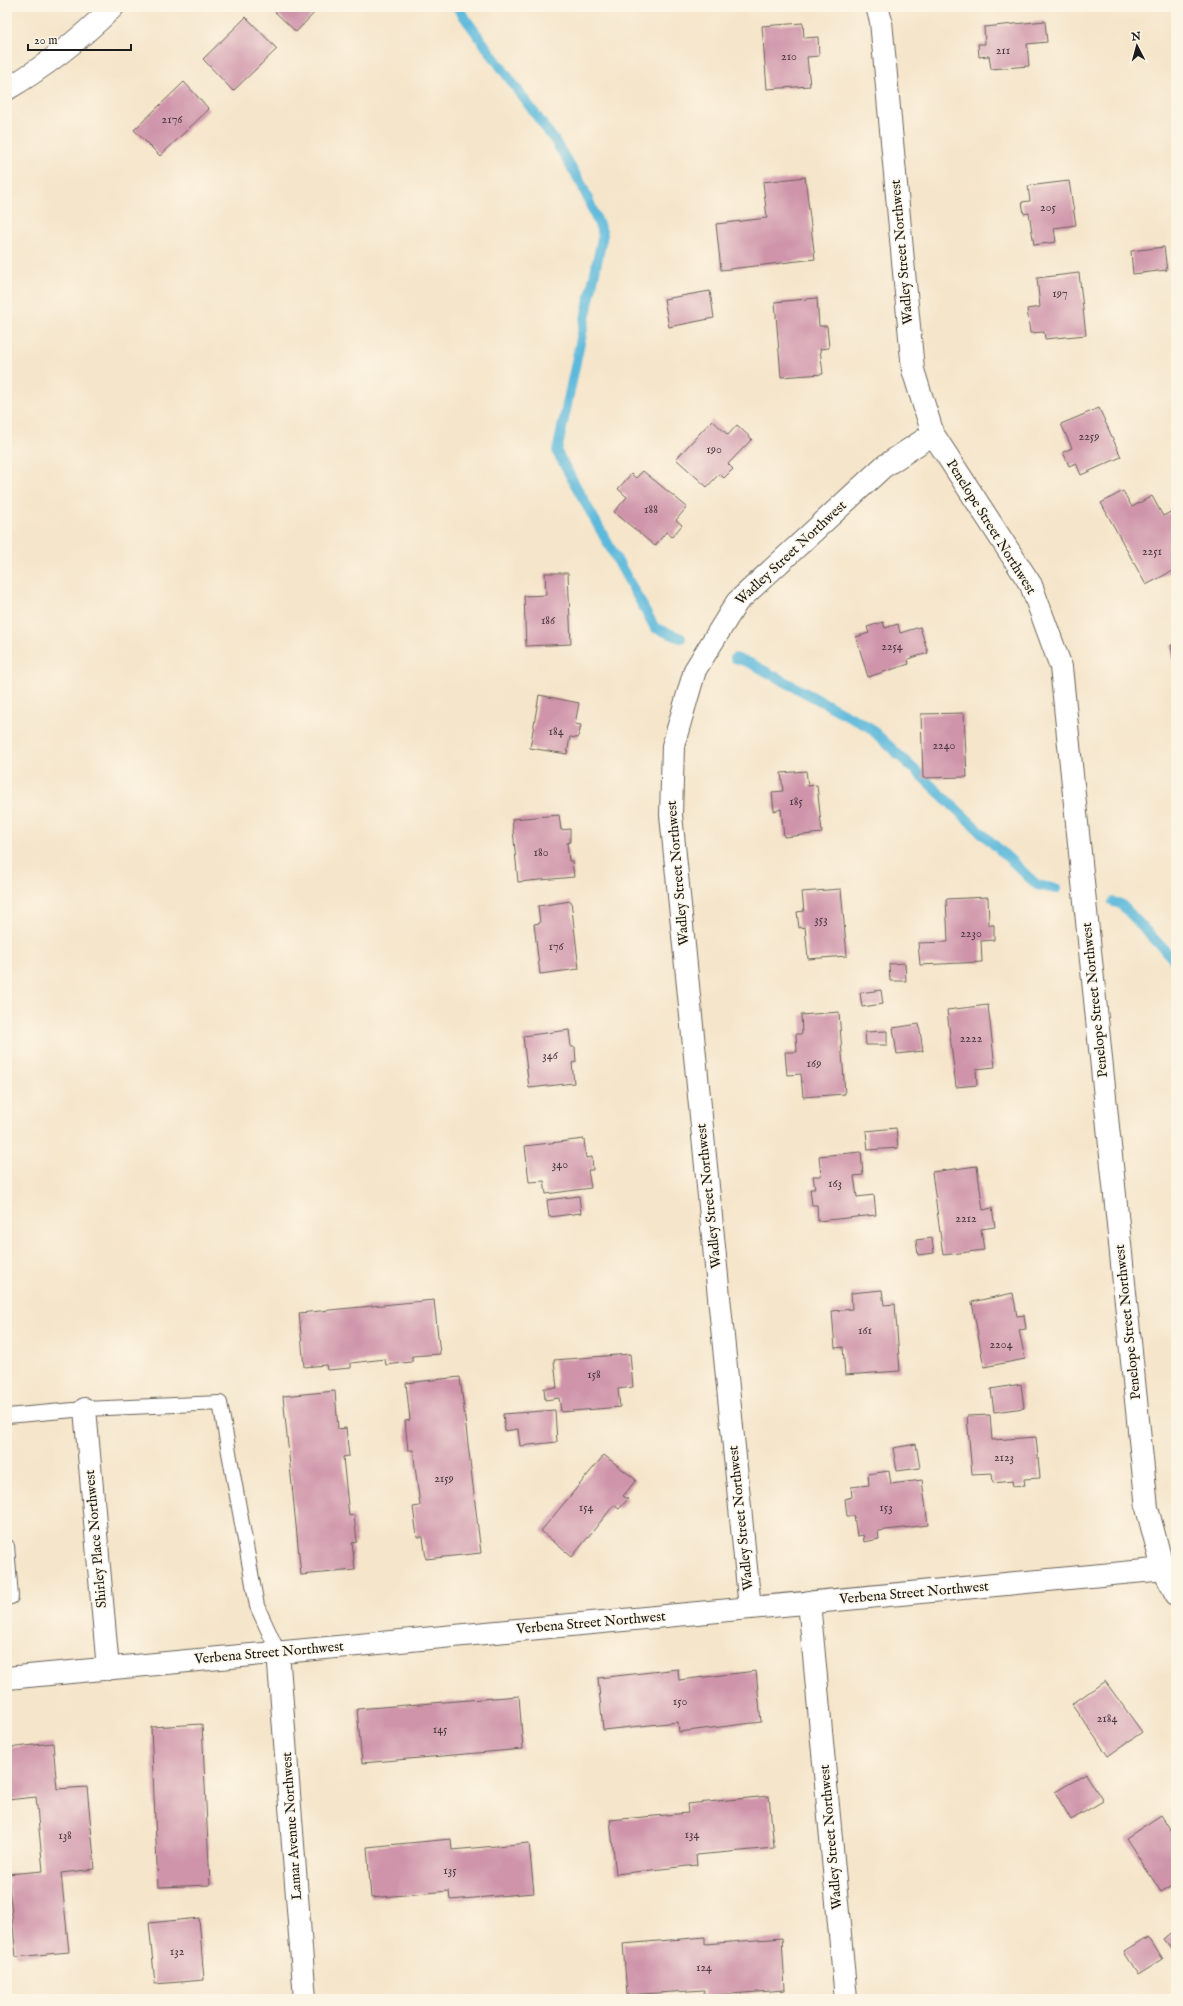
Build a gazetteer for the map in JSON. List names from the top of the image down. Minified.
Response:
{"streets":{"street":["Wadley Street Northwest","Penelope Street Northwest","Shirley Place Northwest","Verbena Street Northwest","Lamar Avenue Northwest"]},"crossings":[["Wadley Street Northwest","Penelope Street Northwest"],["Wadley Street Northwest","Verbena Street Northwest"],["Penelope Street Northwest","Verbena Street Northwest"],["Shirley Place Northwest","Verbena Street Northwest"],["Verbena Street Northwest","Lamar Avenue Northwest"]],"house_numbers":["211","210","2176","205","197","2259","190","188","2251","186","2254","184","2240","185","180","353","2230","176","2222","346","169","340","163","2212","161","2204","158","2123","2159","154","153","150","2184","145","134","138","135","132","124"],"scale_bar":"20 m","north":"top"}
